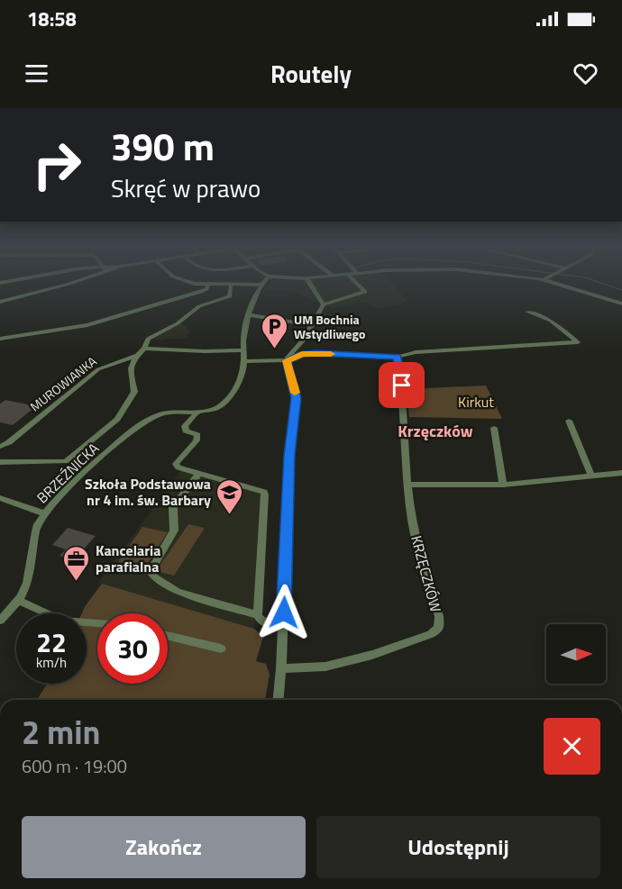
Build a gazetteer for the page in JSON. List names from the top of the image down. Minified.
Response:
{"streets":{"street":["MUROWIANKA","BRZEŹNICKA","KRZĘCZKÓW"]},"districts":["Krzęczków"],"parks":["Kirkut"],"places":{"parking":["UM Bochnia Wstydliwego"],"school or university":["Szkoła Podstawowa nr 4 im. św. Barbary"],"office":["Kancelaria parafialna"]},"north":"right","page":{"status":"18:58","header":"Routely","turn":["390 m","Skręć w prawo"],"speed":"22 km/h","limit":"30","heading":["2 min","600 m · 19:00"],"buttons":["Zakończ","Udostępnij"]}}
